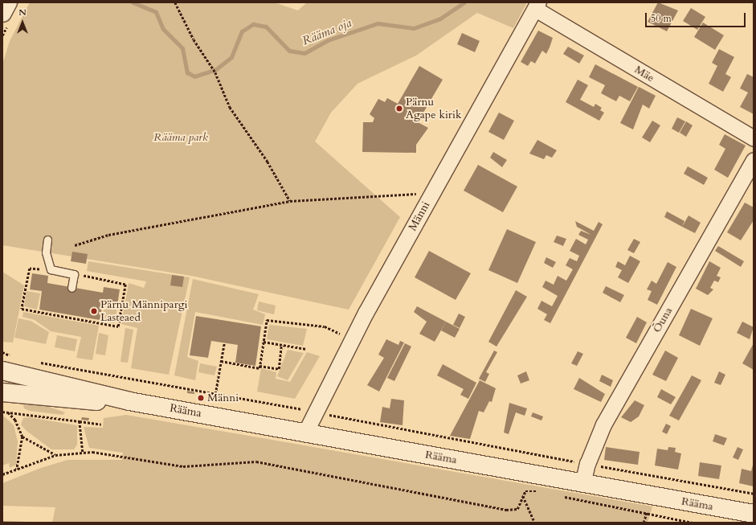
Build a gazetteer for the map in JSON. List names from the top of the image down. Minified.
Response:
{"streets":{"main road":["Rääma"],"street":["Mäe","Männi","Õuna"]},"crossings":[["Mäe","Männi"],["Männi","Rääma"],["Õuna","Rääma"]],"water":["Rääma oja"],"parks":["Rääma park"],"places":["Pärnu Agape kirik","Pärnu Männipargi Lasteaed","Männi"],"scale_bar":"50 m","north":"top"}
